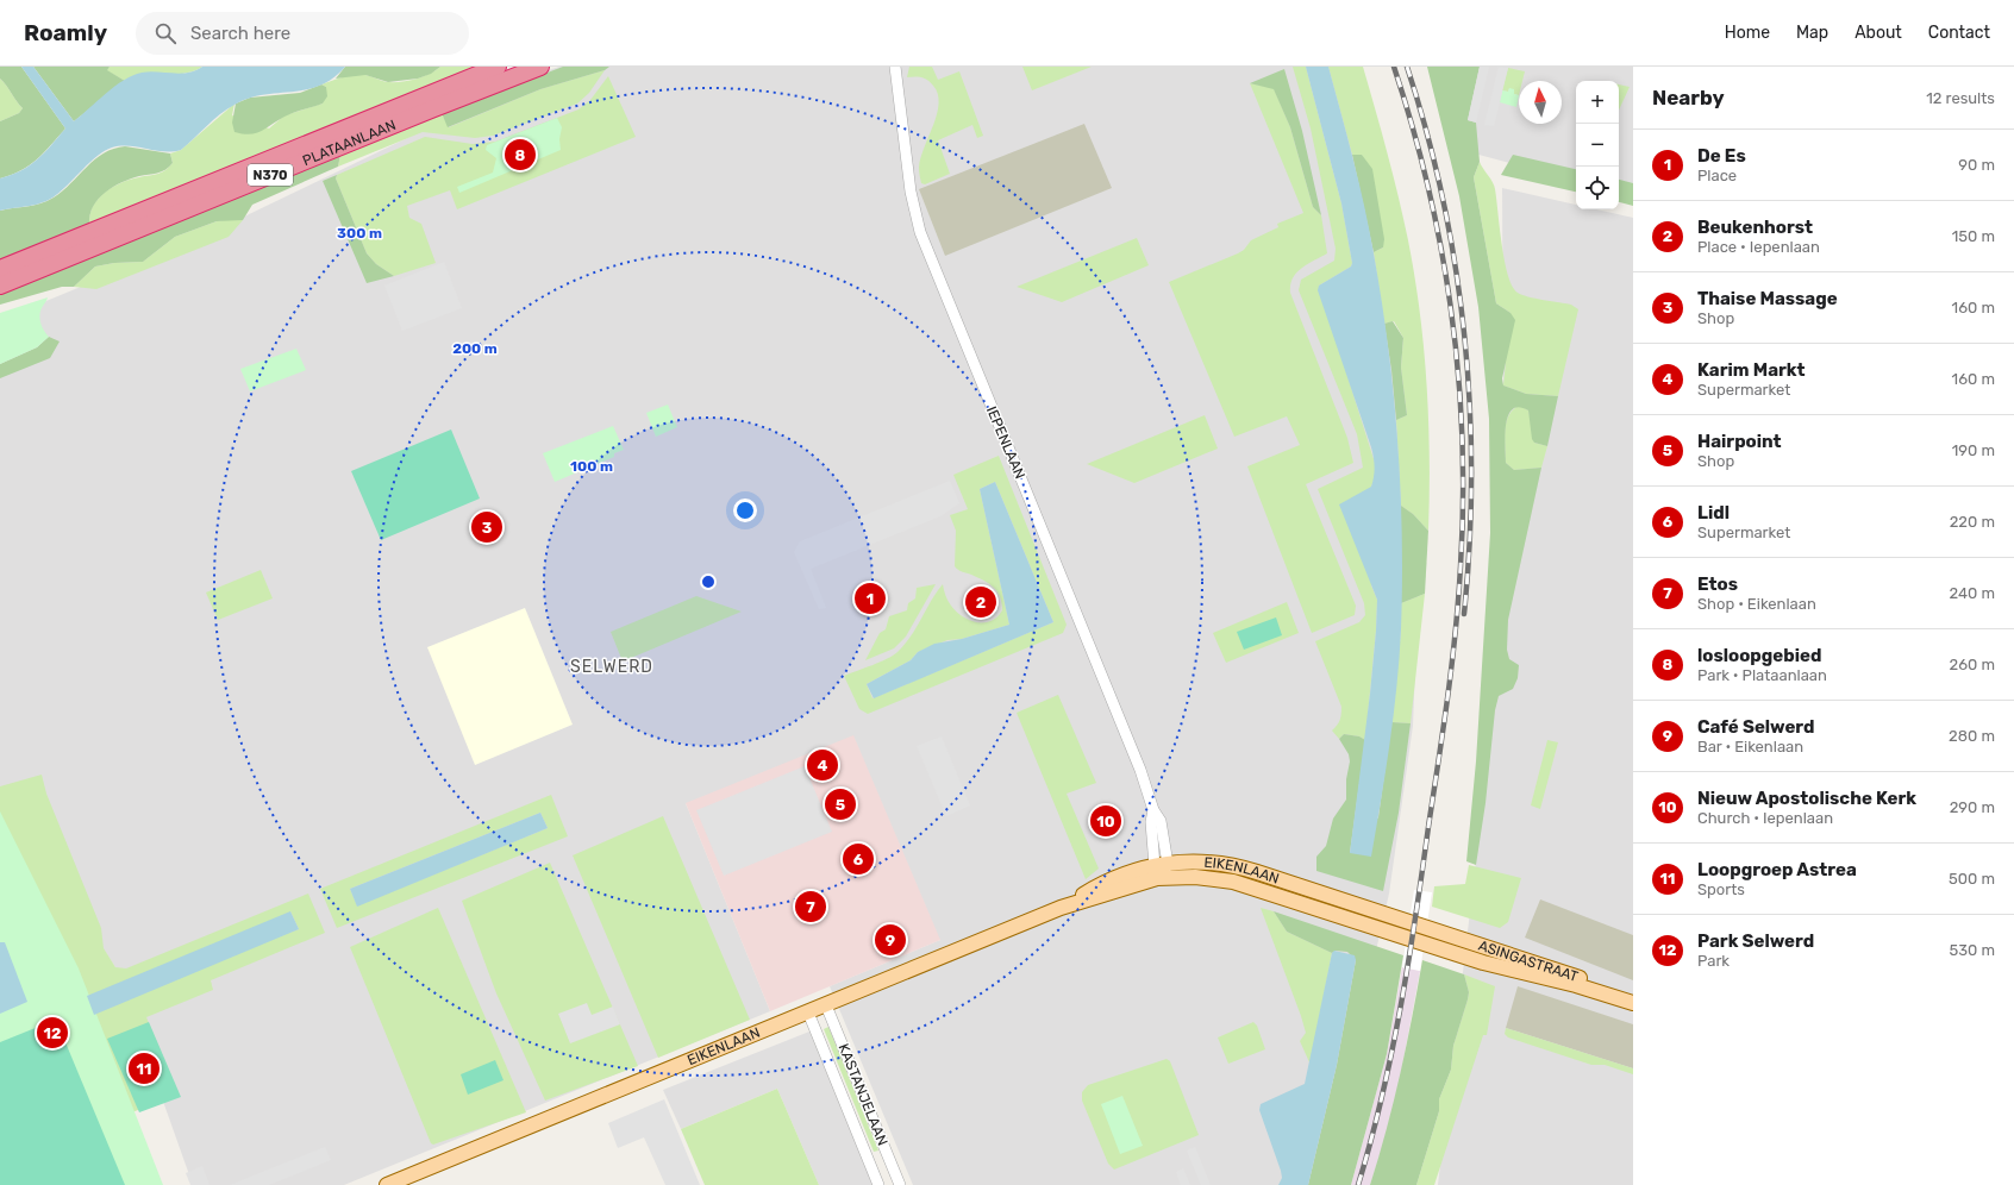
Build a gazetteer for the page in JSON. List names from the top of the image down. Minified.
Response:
{"streets":{"highway":["PLATAANLAAN","N370"],"main road":["EIKENLAAN","ASINGASTRAAT"],"street":["IEPENLAAN","KASTANJELAAN"]},"crossings":[["IEPENLAAN","EIKENLAAN"],["EIKENLAAN","ASINGASTRAAT"],["EIKENLAAN","KASTANJELAAN"]],"districts":["SELWERD"],"north":"top","page":{"header":"Roamly","search":"Search here","nav":["Home","Map","About","Contact"],"heading":["Nearby","12 results"],"map_buttons":["+","−"],"list":[{"mark":"1","name":"De Es","note":"Place","value":"90 m"},{"mark":"2","name":"Beukenhorst","note":"Place · Iepenlaan","value":"150 m"},{"mark":"3","name":"Thaise Massage","note":"Shop","value":"160 m"},{"mark":"4","name":"Karim Markt","note":"Supermarket","value":"160 m"},{"mark":"5","name":"Hairpoint","note":"Shop","value":"190 m"},{"mark":"6","name":"Lidl","note":"Supermarket","value":"220 m"},{"mark":"7","name":"Etos","note":"Shop · Eikenlaan","value":"240 m"},{"mark":"8","name":"losloopgebied","note":"Park · Plataanlaan","value":"260 m"},{"mark":"9","name":"Café Selwerd","note":"Bar · Eikenlaan","value":"280 m"},{"mark":"10","name":"Nieuw Apostolische Kerk","note":"Church · Iepenlaan","value":"290 m"},{"mark":"11","name":"Loopgroep Astrea","note":"Sports","value":"500 m"},{"mark":"12","name":"Park Selwerd","note":"Park","value":"530 m"}],"pins":["8","3","1","2","4","5","10","6","7","9","12","11"]},"rings":["300 m","200 m","100 m"]}
